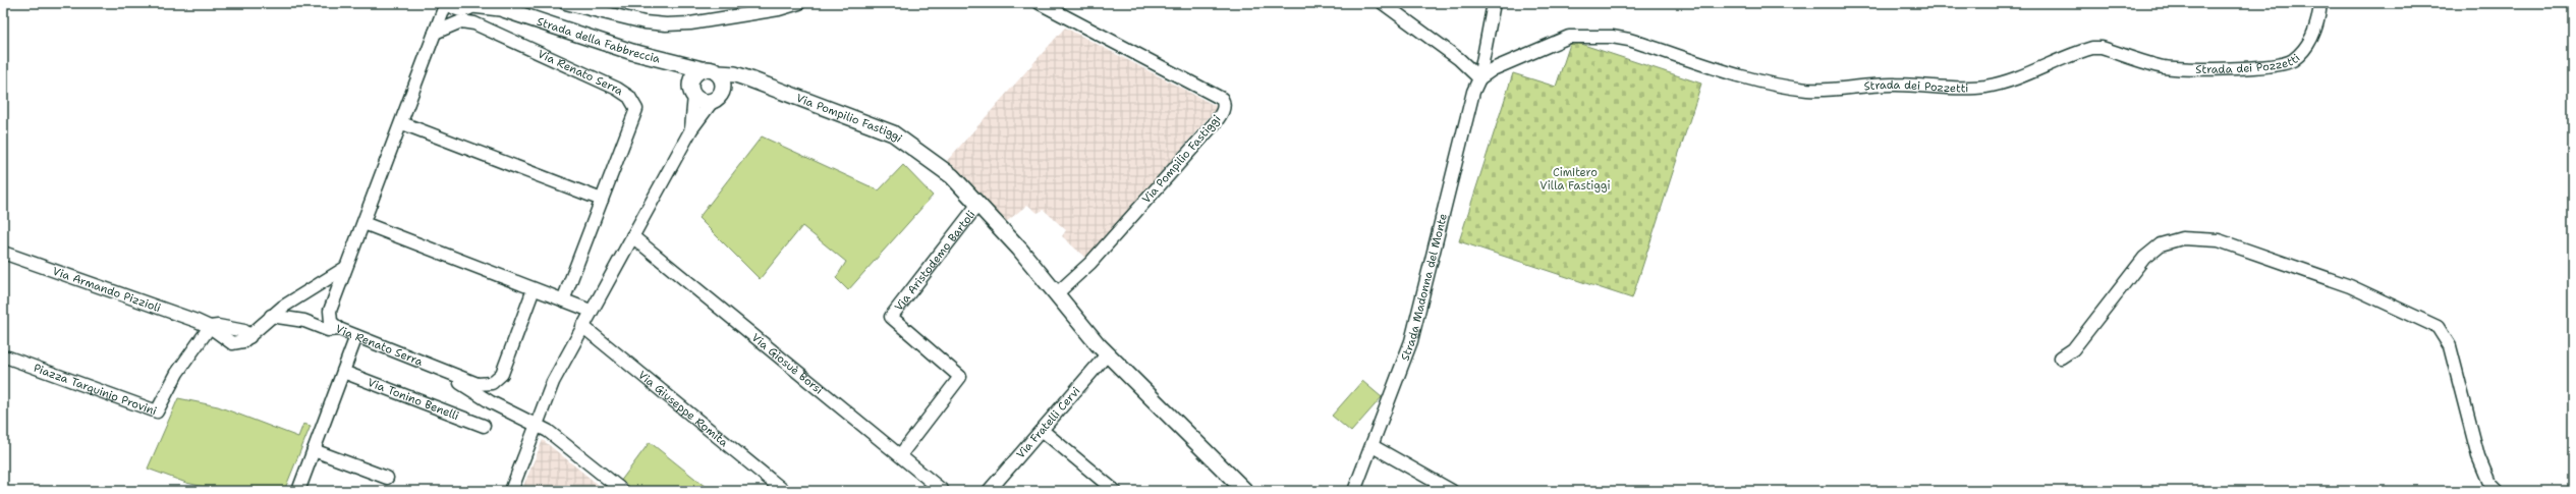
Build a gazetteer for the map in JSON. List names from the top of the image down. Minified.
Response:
{"streets":{"street":["Strada della Fabbreccia","Strada dei Pozzetti","Via Renato Serra","Via Pompilio Fastiggi","Via Aristodemo Bartoli","Strada Madonna del Monte","Via Armando Pizzioli","Via Giosuè Borsi","Piazza Tarquinio Provini","Via Tonino Benelli","Via Giuseppe Romita","Via Fratelli Cervi"]},"crossings":[["Strada della Fabbreccia","Via Pompilio Fastiggi"],["Strada dei Pozzetti","Strada Madonna del Monte"],["Via Renato Serra","Via Armando Pizzioli"],["Via Pompilio Fastiggi","Via Aristodemo Bartoli"],["Via Pompilio Fastiggi","Via Fratelli Cervi"],["Via Aristodemo Bartoli","Via Giosuè Borsi"],["Via Armando Pizzioli","Piazza Tarquinio Provini"]],"parks":["Cimitero Villa Fastiggi"]}
